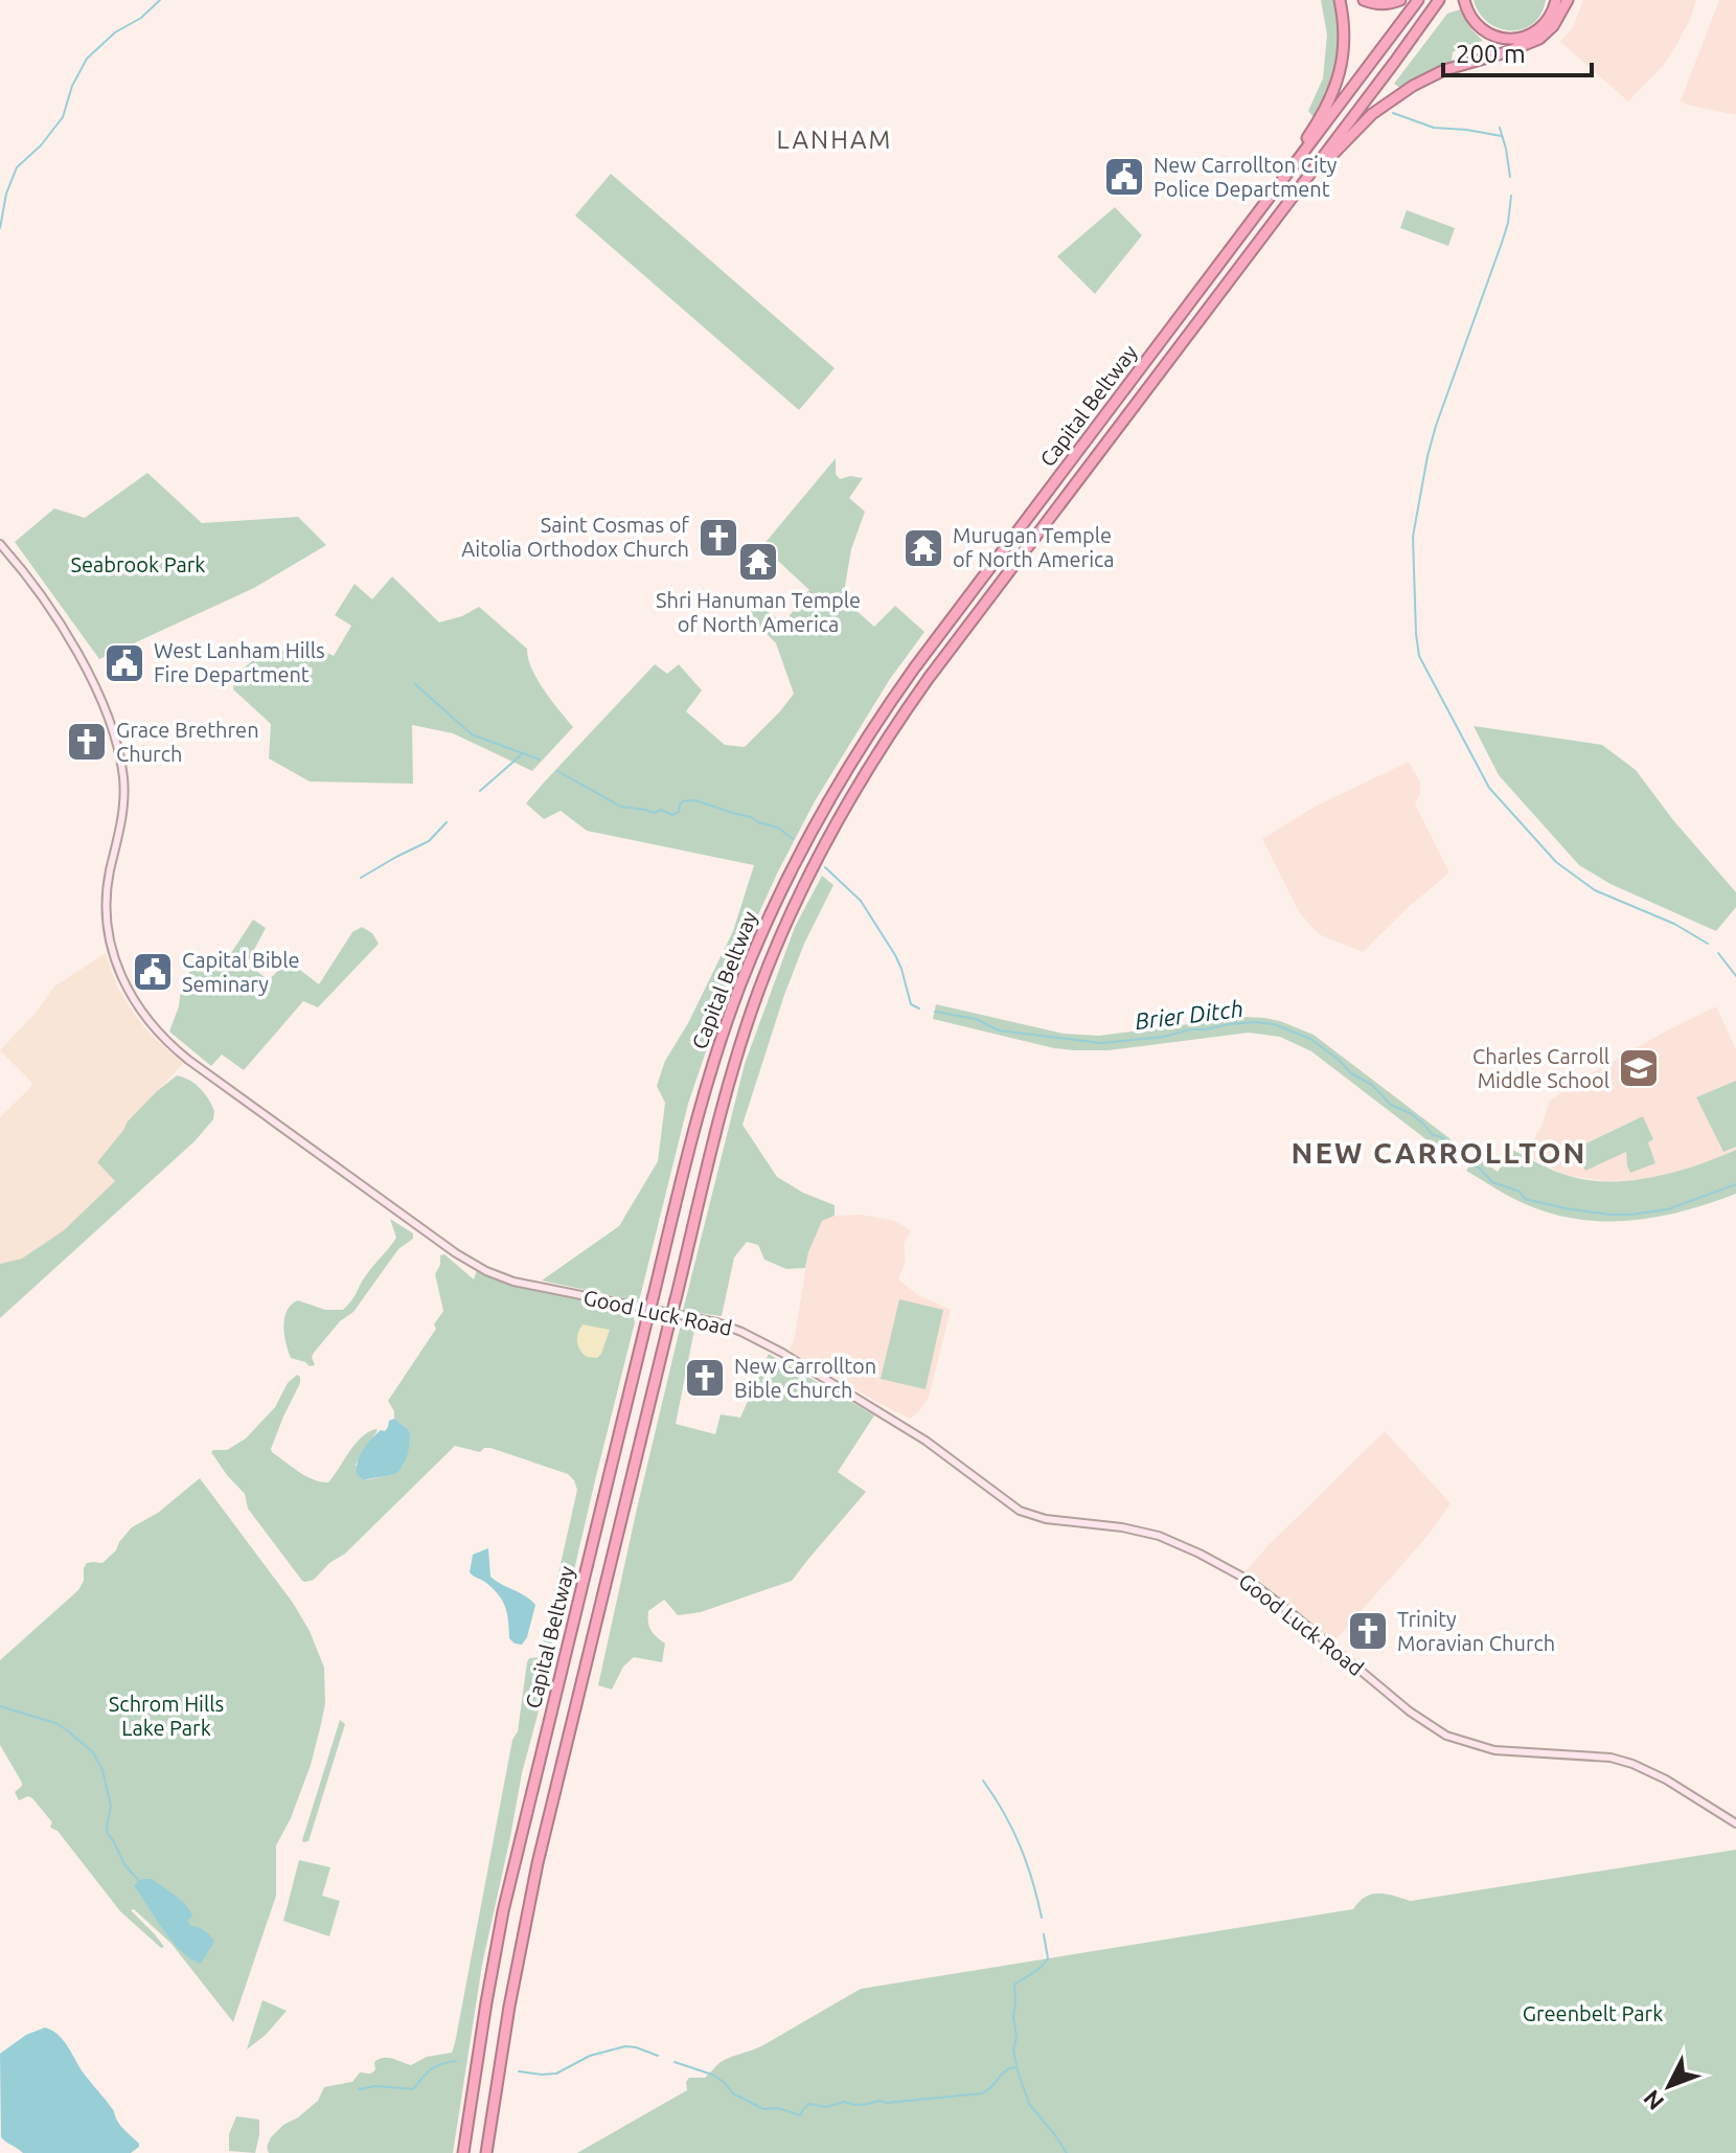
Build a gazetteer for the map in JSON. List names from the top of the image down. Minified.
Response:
{"streets":{"highway":["Capital Beltway"],"main road":["Good Luck Road"]},"districts":["LANHAM","NEW CARROLLTON"],"water":["Brier Ditch"],"parks":["Seabrook Park","Schrom Hills Lake Park","Greenbelt Park"],"places":{"public building":["New Carrollton City Police Department","West Lanham Hills Fire Department","Capital Bible Seminary"],"church":["Saint Cosmas of Aitolia Orthodox Church","Grace Brethren Church","New Carrollton Bible Church","Trinity Moravian Church"],"temple":["Murugan Temple of North America","Shri Hanuman Temple of North America"],"school or university":["Charles Carroll Middle School"]},"scale_bar":"200 m","north":"bottom left"}
